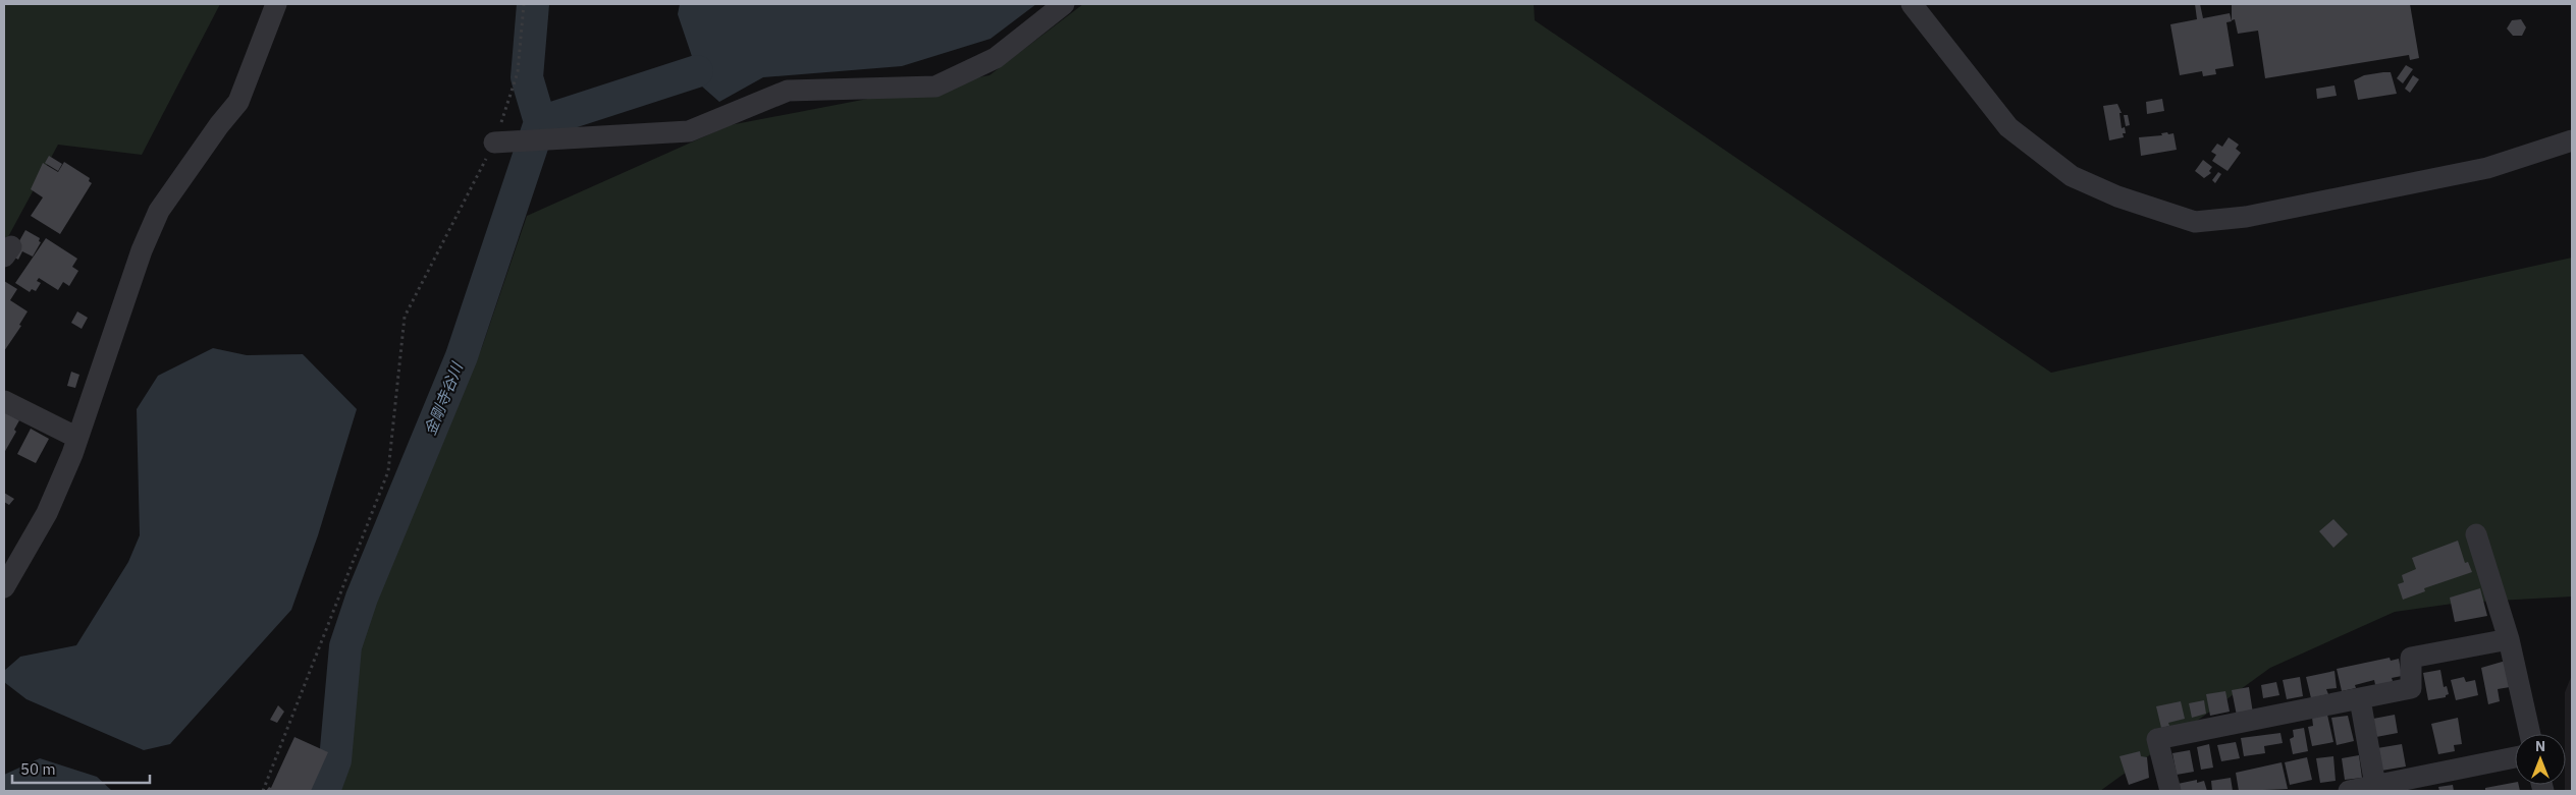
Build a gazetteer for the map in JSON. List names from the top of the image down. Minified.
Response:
{"water":["金剛寺谷川"],"scale_bar":"50 m","north":"top"}
